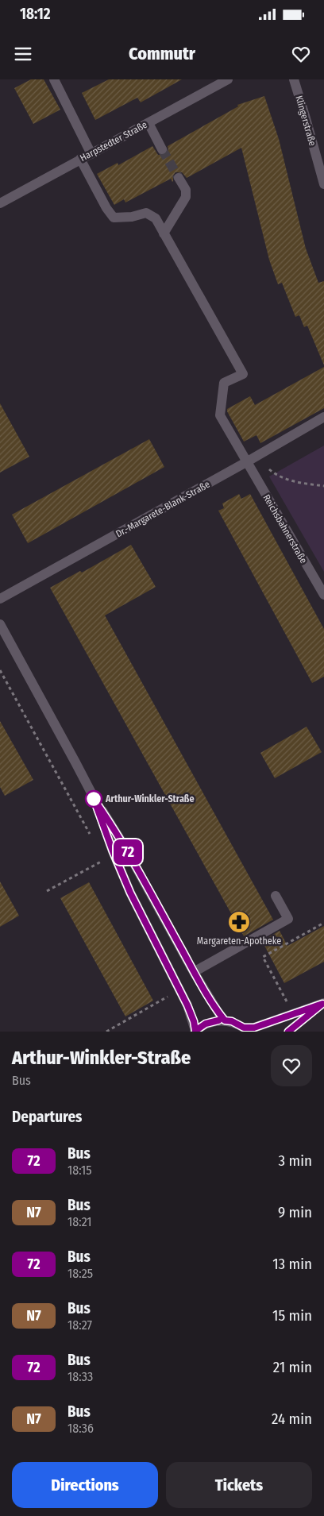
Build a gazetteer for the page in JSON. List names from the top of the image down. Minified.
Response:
{"streets":{"street":["Klingerstraße","Harpstedter Straße","Dr.-Margarete-Blank-Straße","Reichsbahnerstraße"]},"crossings":[["Dr.-Margarete-Blank-Straße","Reichsbahnerstraße"]],"places":{"other":["Arthur-Winkler-Straße"],"pharmacy":["Margareten-Apotheke"]},"lines":["bus line 72"],"page":{"status":"18:12","header":"Commutr","on_map":"72","heading":[["Arthur-Winkler-Straße","Bus"],"Departures"],"list":[{"mark":"72","name":"Bus","note":"18:15","value":"3 min"},{"mark":"N7","name":"Bus","note":"18:21","value":"9 min"},{"mark":"72","name":"Bus","note":"18:25","value":"13 min"},{"mark":"N7","name":"Bus","note":"18:27","value":"15 min"},{"mark":"72","name":"Bus","note":"18:33","value":"21 min"},{"mark":"N7","name":"Bus","note":"18:36","value":"24 min"}],"buttons":["Directions","Tickets"]}}
